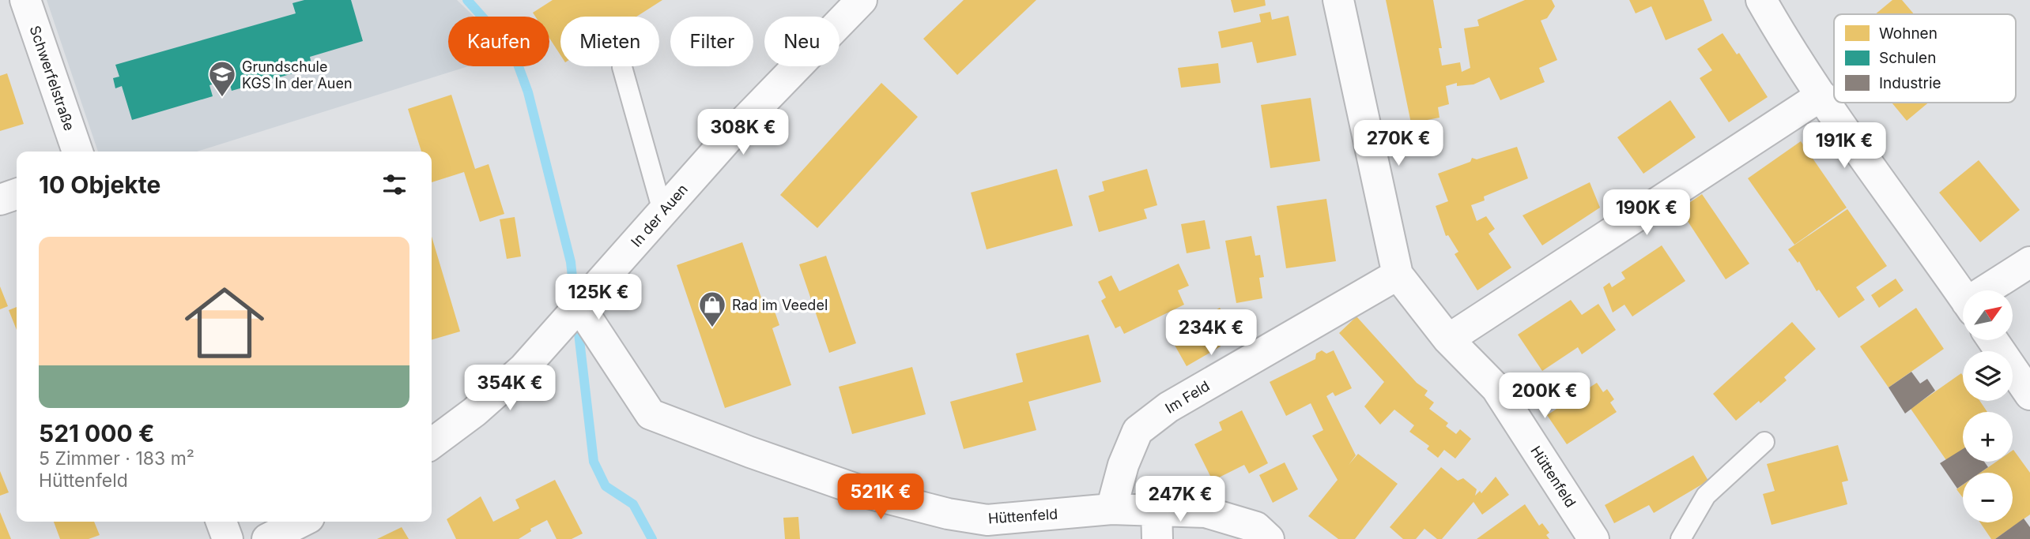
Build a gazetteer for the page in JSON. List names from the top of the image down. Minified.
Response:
{"streets":{"street":["Schwerfelstraße","In der Auen","Im Feld","Hüttenfeld"]},"crossings":[["In der Auen","Hüttenfeld"],["Im Feld","Hüttenfeld"]],"places":{"school or university":["Grundschule KGS In der Auen"],"shop":["Rad im Veedel"]},"legend":["Wohnen","Schulen","Industrie"],"north":"top right","page":{"chip":["Kaufen","Mieten","Filter","Neu"],"price":["308K €","270K €","191K €","190K €","125K €","234K €","354K €","200K €","521K €","247K €"],"heading":"10 Objekte","list":[{"name":"521 000 €","note":"5 Zimmer · 183 m² · Hüttenfeld"}],"map_buttons":["+","−"]}}
